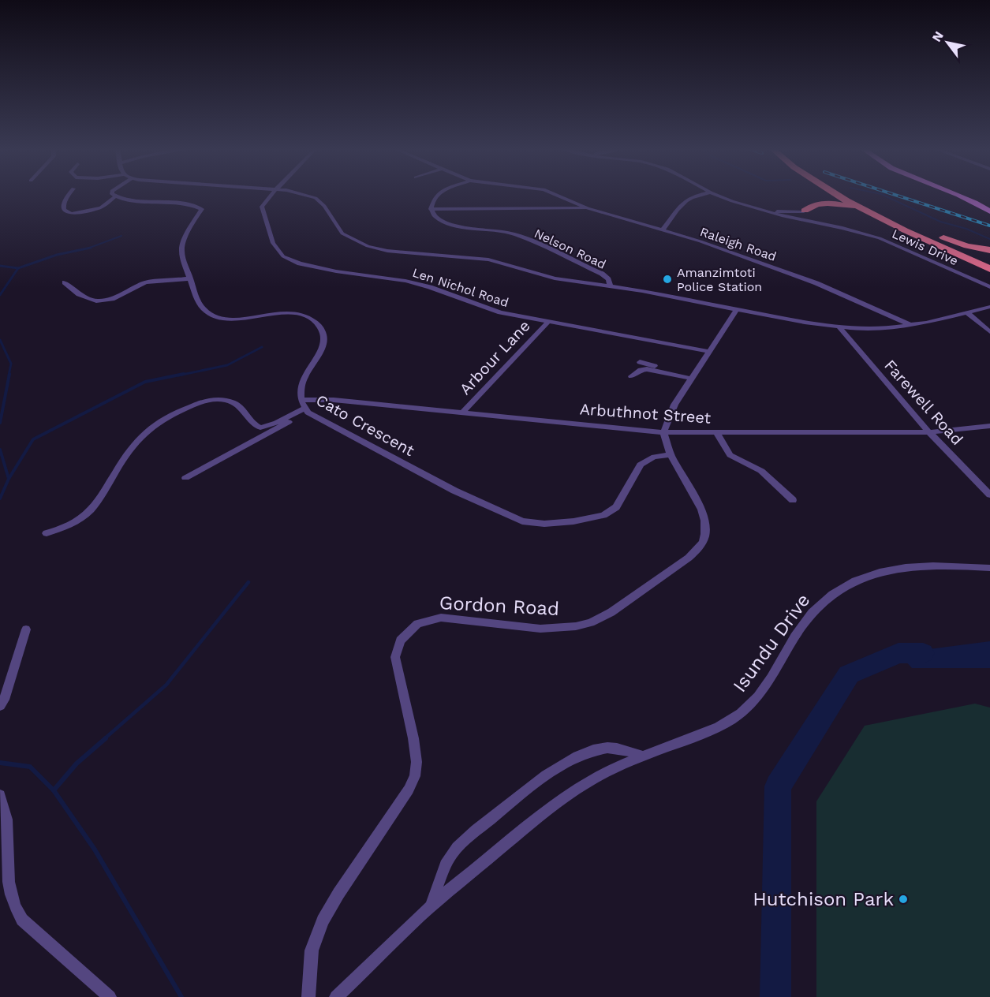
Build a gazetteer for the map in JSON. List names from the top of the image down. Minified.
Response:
{"streets":{"street":["Raleigh Road","Lewis Drive","Nelson Road","Len Nichol Road","Arbour Lane","Farewell Road","Arbuthnot Street","Cato Crescent","Gordon Road","Isundu Drive"]},"crossings":[["Len Nichol Road","Arbour Lane"],["Arbour Lane","Arbuthnot Street"],["Farewell Road","Arbuthnot Street"],["Arbuthnot Street","Cato Crescent"],["Arbuthnot Street","Gordon Road"],["Cato Crescent","Gordon Road"]],"places":["Amanzimtoti Police Station","Hutchison Park"],"north":"top left"}
